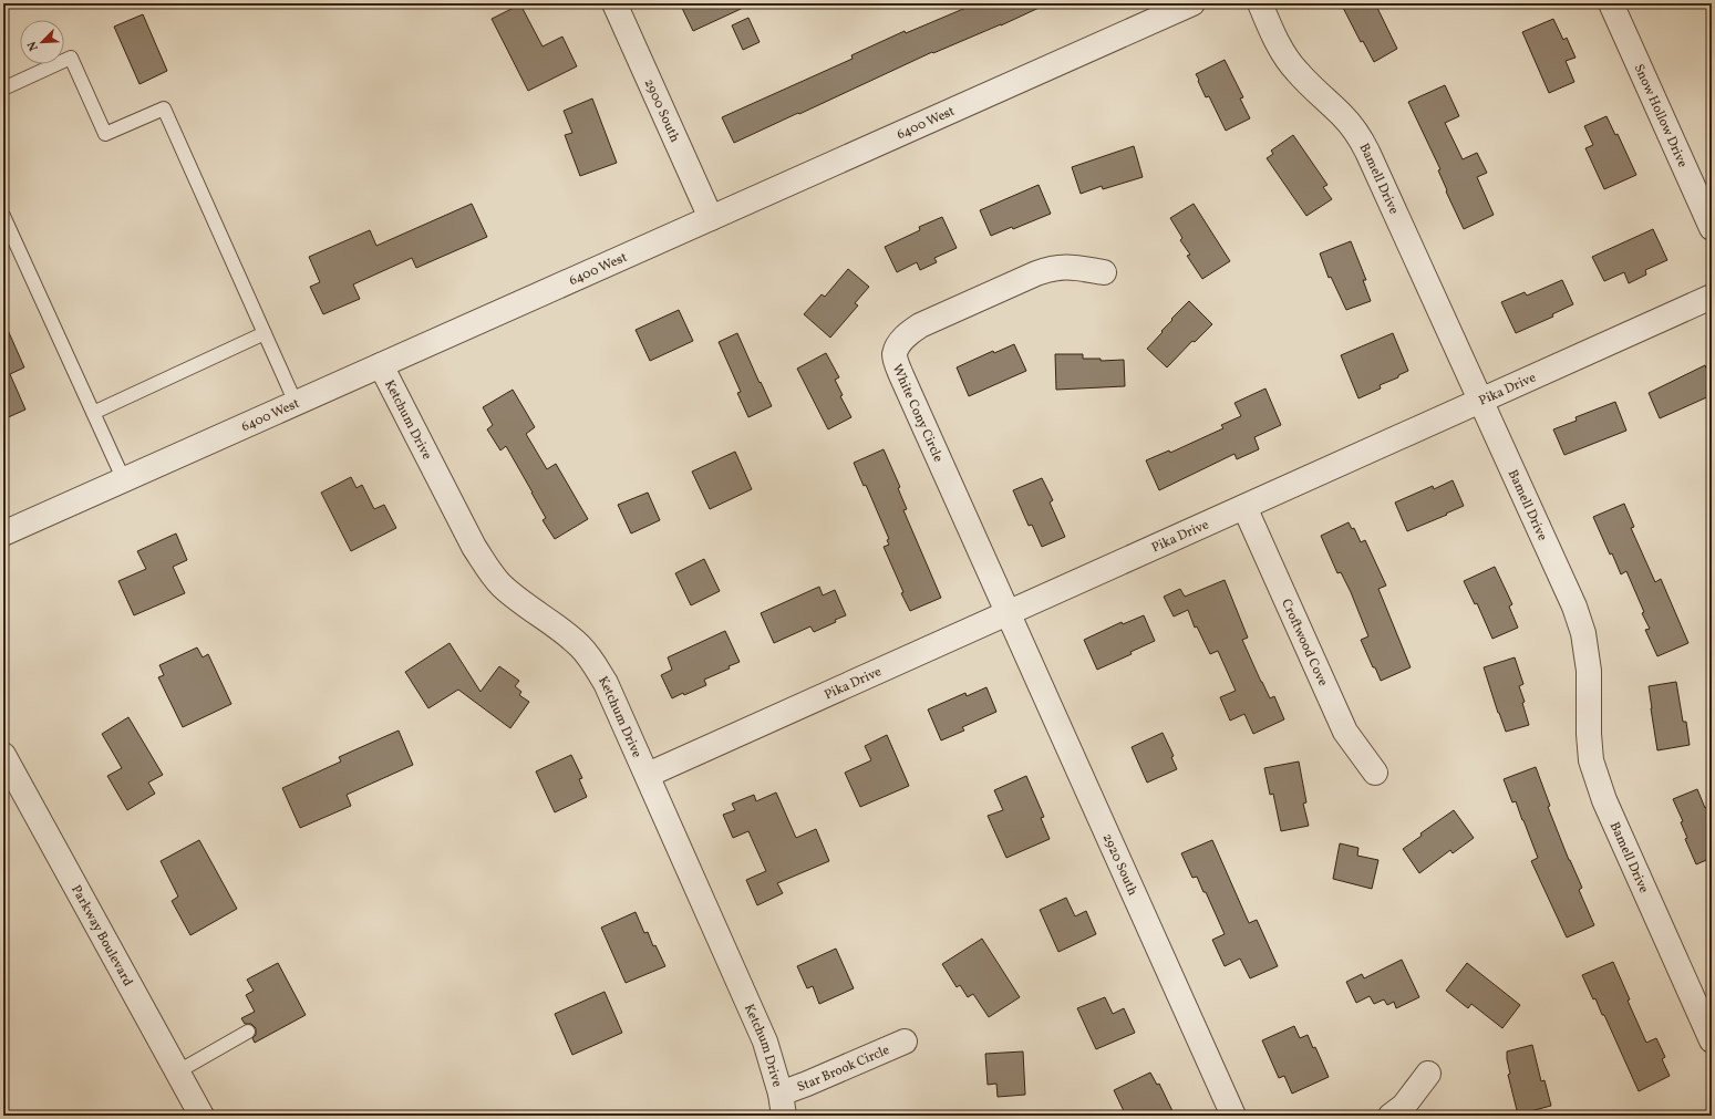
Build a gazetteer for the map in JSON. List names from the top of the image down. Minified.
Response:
{"streets":{"street":["2900 South","Snow Hollow Drive","6400 West","Bamell Drive","Pika Drive","White Cony Circle","Ketchum Drive","Croftwood Cove","2920 South","Parkway Boulevard","Star Brook Circle"]},"crossings":[["2900 South","6400 West"],["6400 West","Ketchum Drive"],["Bamell Drive","Pika Drive"],["Pika Drive","White Cony Circle"],["Pika Drive","Ketchum Drive"],["Pika Drive","Croftwood Cove"],["Pika Drive","2920 South"],["White Cony Circle","2920 South"],["Ketchum Drive","Star Brook Circle"]],"north":"bottom left"}
